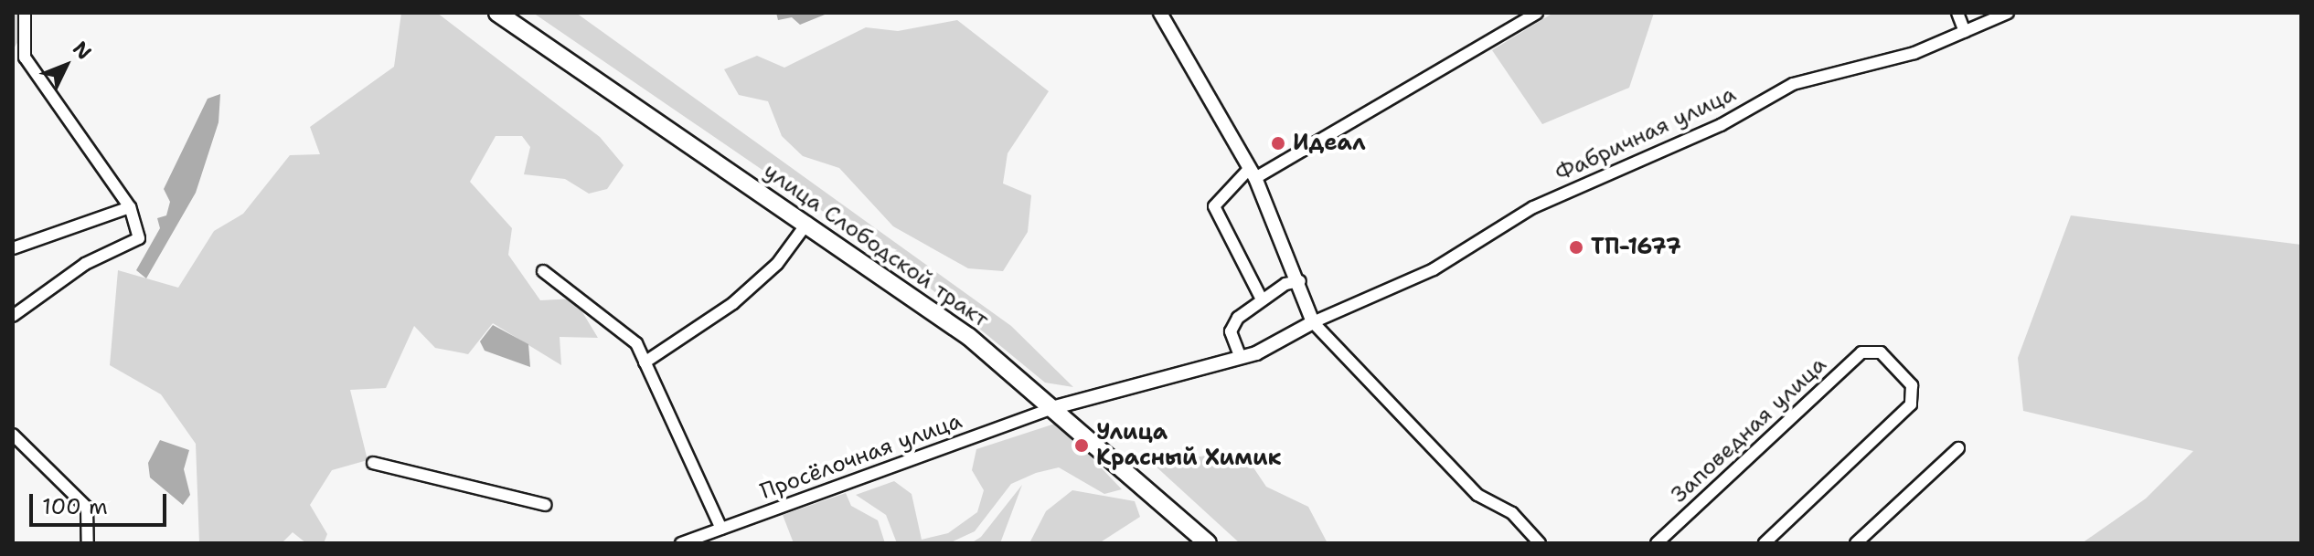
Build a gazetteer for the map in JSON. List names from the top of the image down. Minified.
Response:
{"streets":{"main road":["улица Слободской тракт"],"street":["Фабричная улица","Заповедная улица","Просёлочная улица"]},"crossings":[["улица Слободской тракт","Просёлочная улица"]],"places":["Идеал","ТП-1677","Улица Красный Химик"],"scale_bar":"100 m","north":"top right"}
